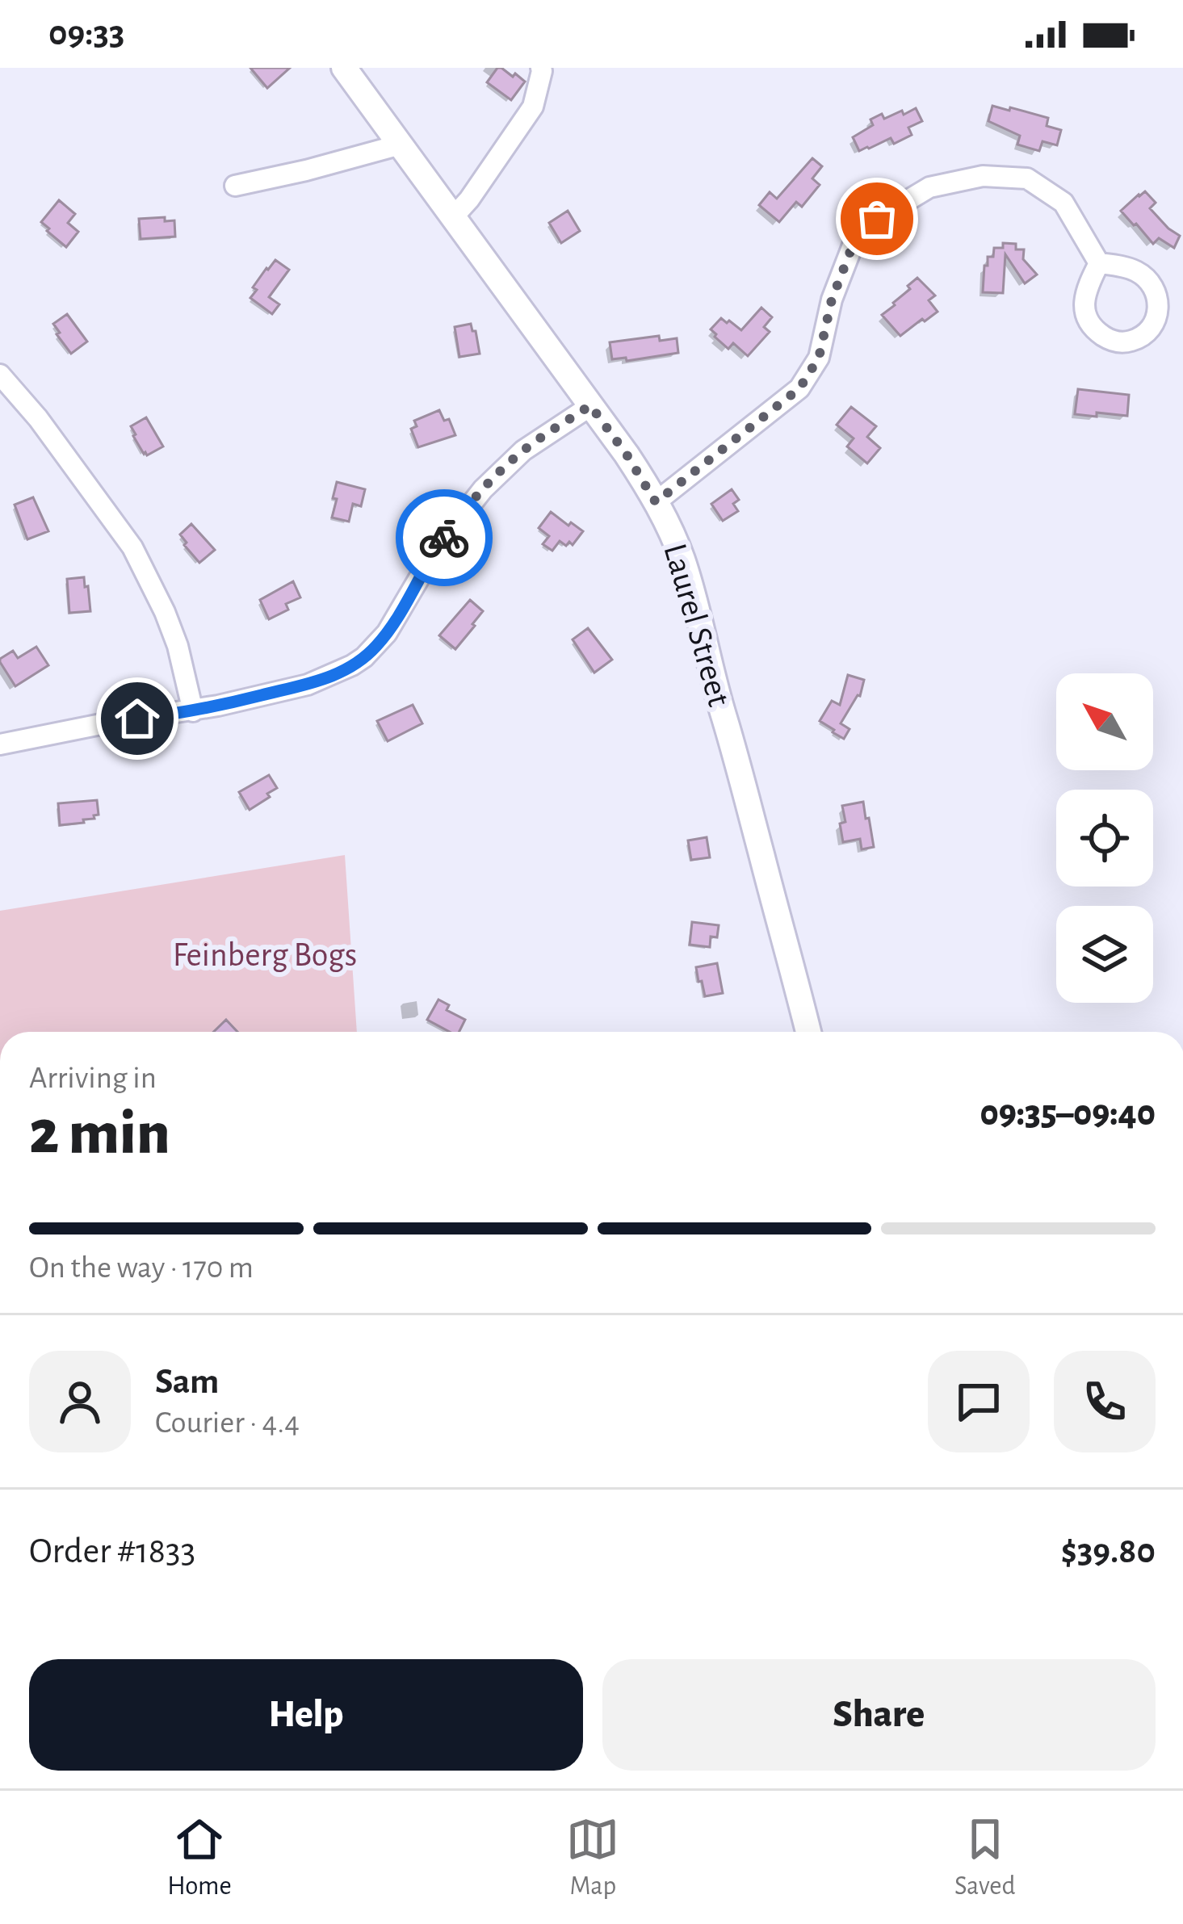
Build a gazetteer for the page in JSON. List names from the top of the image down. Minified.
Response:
{"streets":{"main road":["Laurel Street"]},"parks":["Feinberg Bogs"],"north":"top left","page":{"status":"09:33","heading":["2 min","Arriving in","09:35–09:40"],"panel":["Sam","Courier · 4.4","Order #1833","$39.80"],"bar":"On the way · 170 m","buttons":["Help","Share"],"tabs":["Home","Map","Saved"]}}
